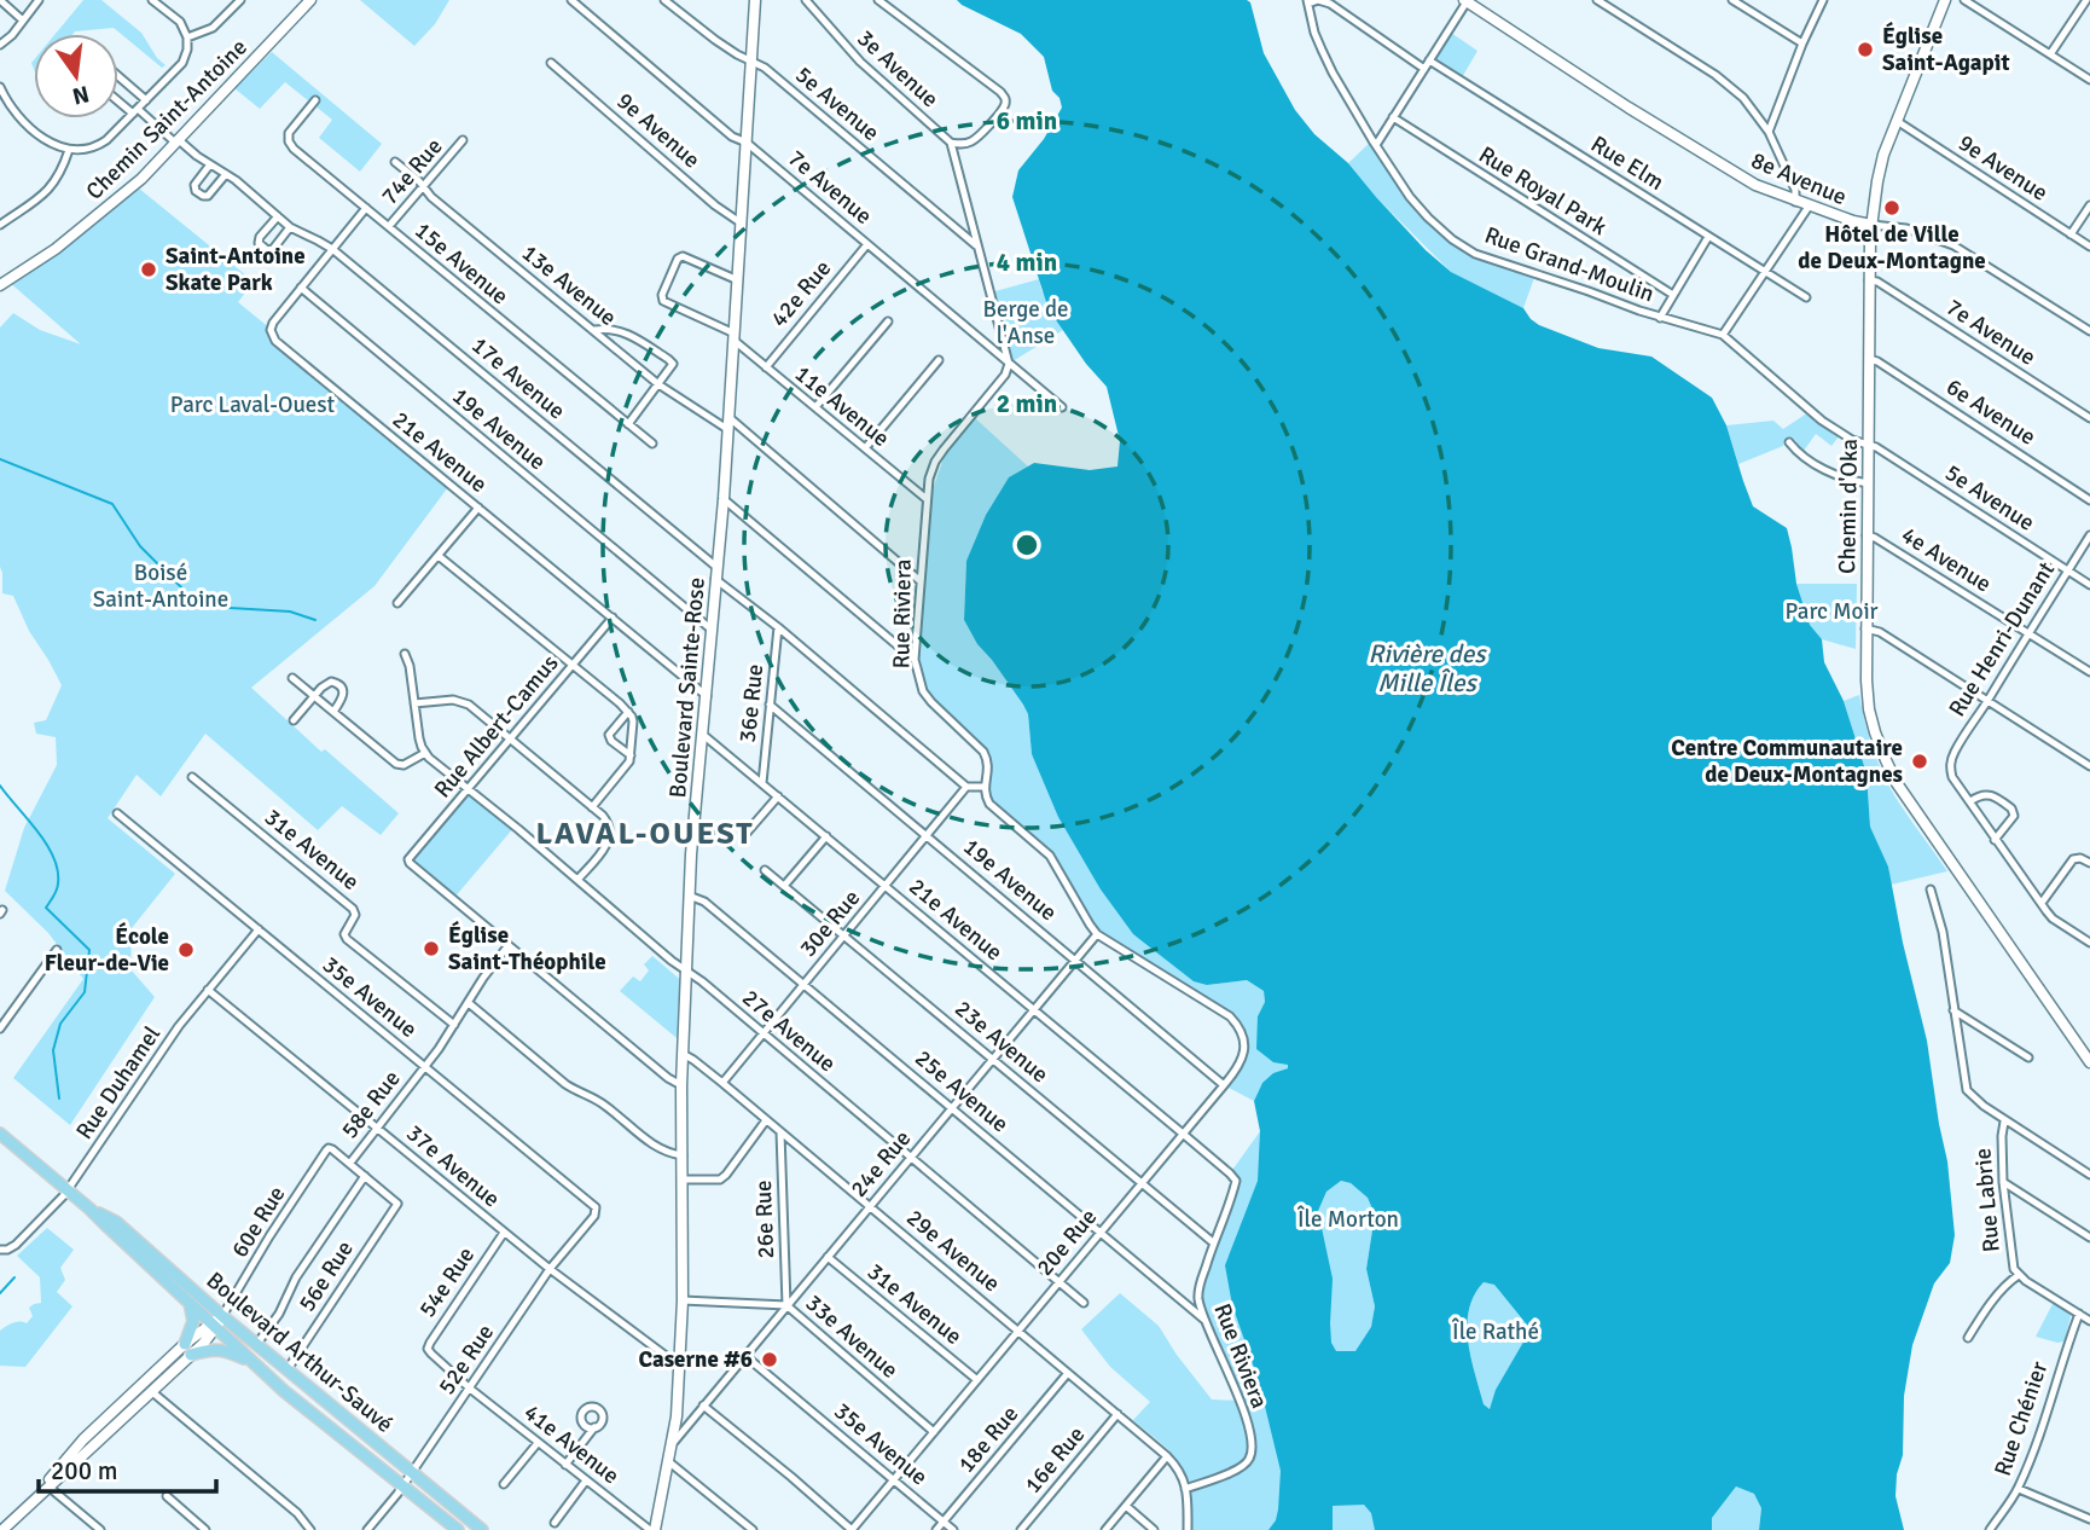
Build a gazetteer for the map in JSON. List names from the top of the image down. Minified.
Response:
{"streets":{"main road":["Boulevard Arthur-Sauvé"],"street":["3e Avenue","5e Avenue","Chemin Saint-Antoine","9e Avenue","Rue Elm","74e Rue","8e Avenue","7e Avenue","Rue Royal Park","15e Avenue","Rue Grand-Moulin","13e Avenue","42e Rue","17e Avenue","11e Avenue","6e Avenue","19e Avenue","21e Avenue","Chemin d'Oka","4e Avenue","Rue Riviera","Rue Henri-Dunant","Boulevard Sainte-Rose","36e Rue","Rue Albert-Camus","31e Avenue","30e Rue","35e Avenue","27e Avenue","23e Avenue","Rue Duhamel","25e Avenue","58e Rue","24e Rue","37e Avenue","Rue Labrie","26e Rue","60e Rue","20e Rue","29e Avenue","56e Rue","54e Rue","33e Avenue","52e Rue","Rue Chénier","18e Rue","41e Avenue","16e Rue"]},"crossings":[["5e Avenue","Rue Grand-Moulin"],["5e Avenue","Chemin d'Oka"],["5e Avenue","Rue Henri-Dunant"],["5e Avenue","Boulevard Sainte-Rose"],["Chemin Saint-Antoine","17e Avenue"],["9e Avenue","Chemin d'Oka"],["9e Avenue","Boulevard Sainte-Rose"],["74e Rue","15e Avenue"],["74e Rue","13e Avenue"],["74e Rue","17e Avenue"],["74e Rue","19e Avenue"],["74e Rue","21e Avenue"],["8e Avenue","Chemin d'Oka"],["7e Avenue","42e Rue"],["7e Avenue","Chemin d'Oka"],["7e Avenue","Rue Riviera"],["7e Avenue","Boulevard Sainte-Rose"],["Rue Grand-Moulin","Chemin d'Oka"],["13e Avenue","Boulevard Sainte-Rose"],["42e Rue","11e Avenue"],["17e Avenue","Boulevard Sainte-Rose"],["11e Avenue","Rue Riviera"],["11e Avenue","Boulevard Sainte-Rose"],["6e Avenue","Chemin d'Oka"],["19e Avenue","Boulevard Sainte-Rose"],["19e Avenue","36e Rue"],["19e Avenue","30e Rue"],["19e Avenue","24e Rue"],["19e Avenue","20e Rue"],["21e Avenue","Rue Riviera"],["21e Avenue","Boulevard Sainte-Rose"],["21e Avenue","36e Rue"],["21e Avenue","Rue Albert-Camus"],["21e Avenue","30e Rue"],["21e Avenue","24e Rue"],["21e Avenue","20e Rue"],["Chemin d'Oka","4e Avenue"],["4e Avenue","Rue Henri-Dunant"],["Rue Riviera","23e Avenue"],["Rue Riviera","25e Avenue"],["Rue Riviera","24e Rue"],["Rue Riviera","20e Rue"],["Rue Riviera","29e Avenue"],["Boulevard Sainte-Rose","27e Avenue"],["Boulevard Sainte-Rose","25e Avenue"],["Boulevard Sainte-Rose","24e Rue"],["Boulevard Sainte-Rose","37e Avenue"],["Boulevard Sainte-Rose","29e Avenue"],["Boulevard Sainte-Rose","33e Avenue"],["Boulevard Sainte-Rose","41e Avenue"],["Rue Albert-Camus","27e Avenue"],["Rue Albert-Camus","58e Rue"],["31e Avenue","58e Rue"],["31e Avenue","24e Rue"],["31e Avenue","20e Rue"],["30e Rue","27e Avenue"],["30e Rue","23e Avenue"],["30e Rue","25e Avenue"],["30e Rue","29e Avenue"],["35e Avenue","Rue Duhamel"],["35e Avenue","58e Rue"],["35e Avenue","24e Rue"],["35e Avenue","20e Rue"],["35e Avenue","52e Rue"],["35e Avenue","18e Rue"],["27e Avenue","24e Rue"],["27e Avenue","20e Rue"],["23e Avenue","24e Rue"],["23e Avenue","20e Rue"],["Rue Duhamel","37e Avenue"],["Rue Duhamel","Boulevard Arthur-Sauvé"],["25e Avenue","24e Rue"],["25e Avenue","20e Rue"],["58e Rue","37e Avenue"],["58e Rue","60e Rue"],["58e Rue","56e Rue"],["58e Rue","Boulevard Arthur-Sauvé"],["24e Rue","26e Rue"],["24e Rue","29e Avenue"],["24e Rue","33e Avenue"],["37e Avenue","54e Rue"],["37e Avenue","52e Rue"],["Rue Labrie","Rue Chénier"],["26e Rue","29e Avenue"],["26e Rue","33e Avenue"],["60e Rue","Boulevard Arthur-Sauvé"],["20e Rue","29e Avenue"],["20e Rue","33e Avenue"],["29e Avenue","18e Rue"],["29e Avenue","16e Rue"],["56e Rue","Boulevard Arthur-Sauvé"],["54e Rue","52e Rue"],["54e Rue","41e Avenue"],["Boulevard Arthur-Sauvé","52e Rue"],["52e Rue","41e Avenue"]],"districts":["LAVAL-OUEST"],"water":["Rivière des Mille Îles"],"parks":["Berge de l'Anse","Parc Laval-Ouest","Boisé Saint-Antoine","Parc Moir","Île Morton","Île Rathé"],"places":["Église Saint-Agapit","Hôtel de Ville de Deux-Montagne","Saint-Antoine Skate Park","Centre Communautaire de Deux-Montagnes","Église Saint-Théophile","École Fleur-de-Vie","Caserne #6"],"scale_bar":"200 m","north":"bottom","rings":["6 min","4 min","2 min"]}
